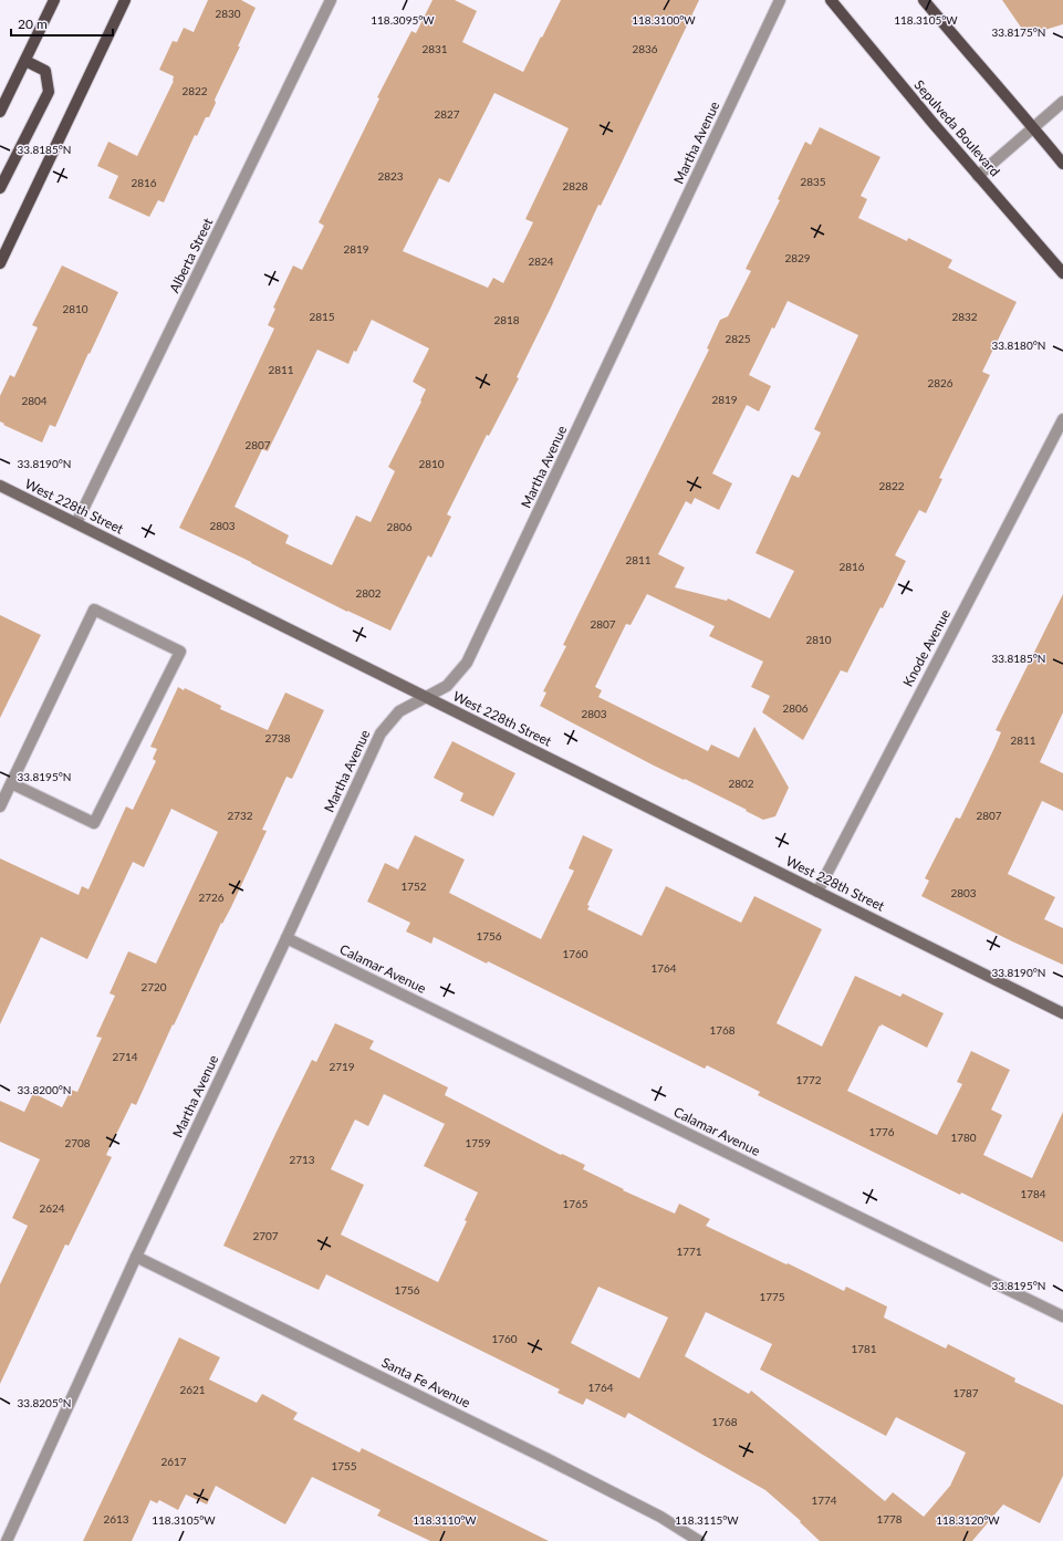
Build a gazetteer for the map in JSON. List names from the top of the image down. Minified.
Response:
{"streets":{"main road":["Sepulveda Boulevard"],"street":["Martha Avenue","Alberta Street","West 228th Street","Knode Avenue","Calamar Avenue","Santa Fe Avenue"]},"crossings":[["Martha Avenue","West 228th Street"],["Martha Avenue","Calamar Avenue"],["Martha Avenue","Santa Fe Avenue"],["Alberta Street","West 228th Street"],["West 228th Street","Knode Avenue"]],"house_numbers":["2830","2831","2836","2822","2827","2823","2835","2816","2828","2819","2829","2824","2810","2815","2832","2818","2825","2811","2826","2819","2804","2807","2810","2822","2803","2806","2811","2816","2802","2807","2810","2806","2803","2738","2811","2802","2732","2807","1752","2803","2726","1756","1760","1764","2720","1768","2714","2719","1772","1776","1780","2708","1759","2713","1784","1765","2624","2707","1771","1756","1775","1760","1781","1764","2621","1787","1768","2617","1755","1774","2613","1778"],"scale_bar":"20 m","coordinates":["118.3100°W","118.3095°W","118.3105°W","33.8175°N","33.8185°N","33.8180°N","33.8190°N","33.8195°N","33.8200°N","33.8205°N","118.3110°W","118.3115°W","118.3120°W"]}
